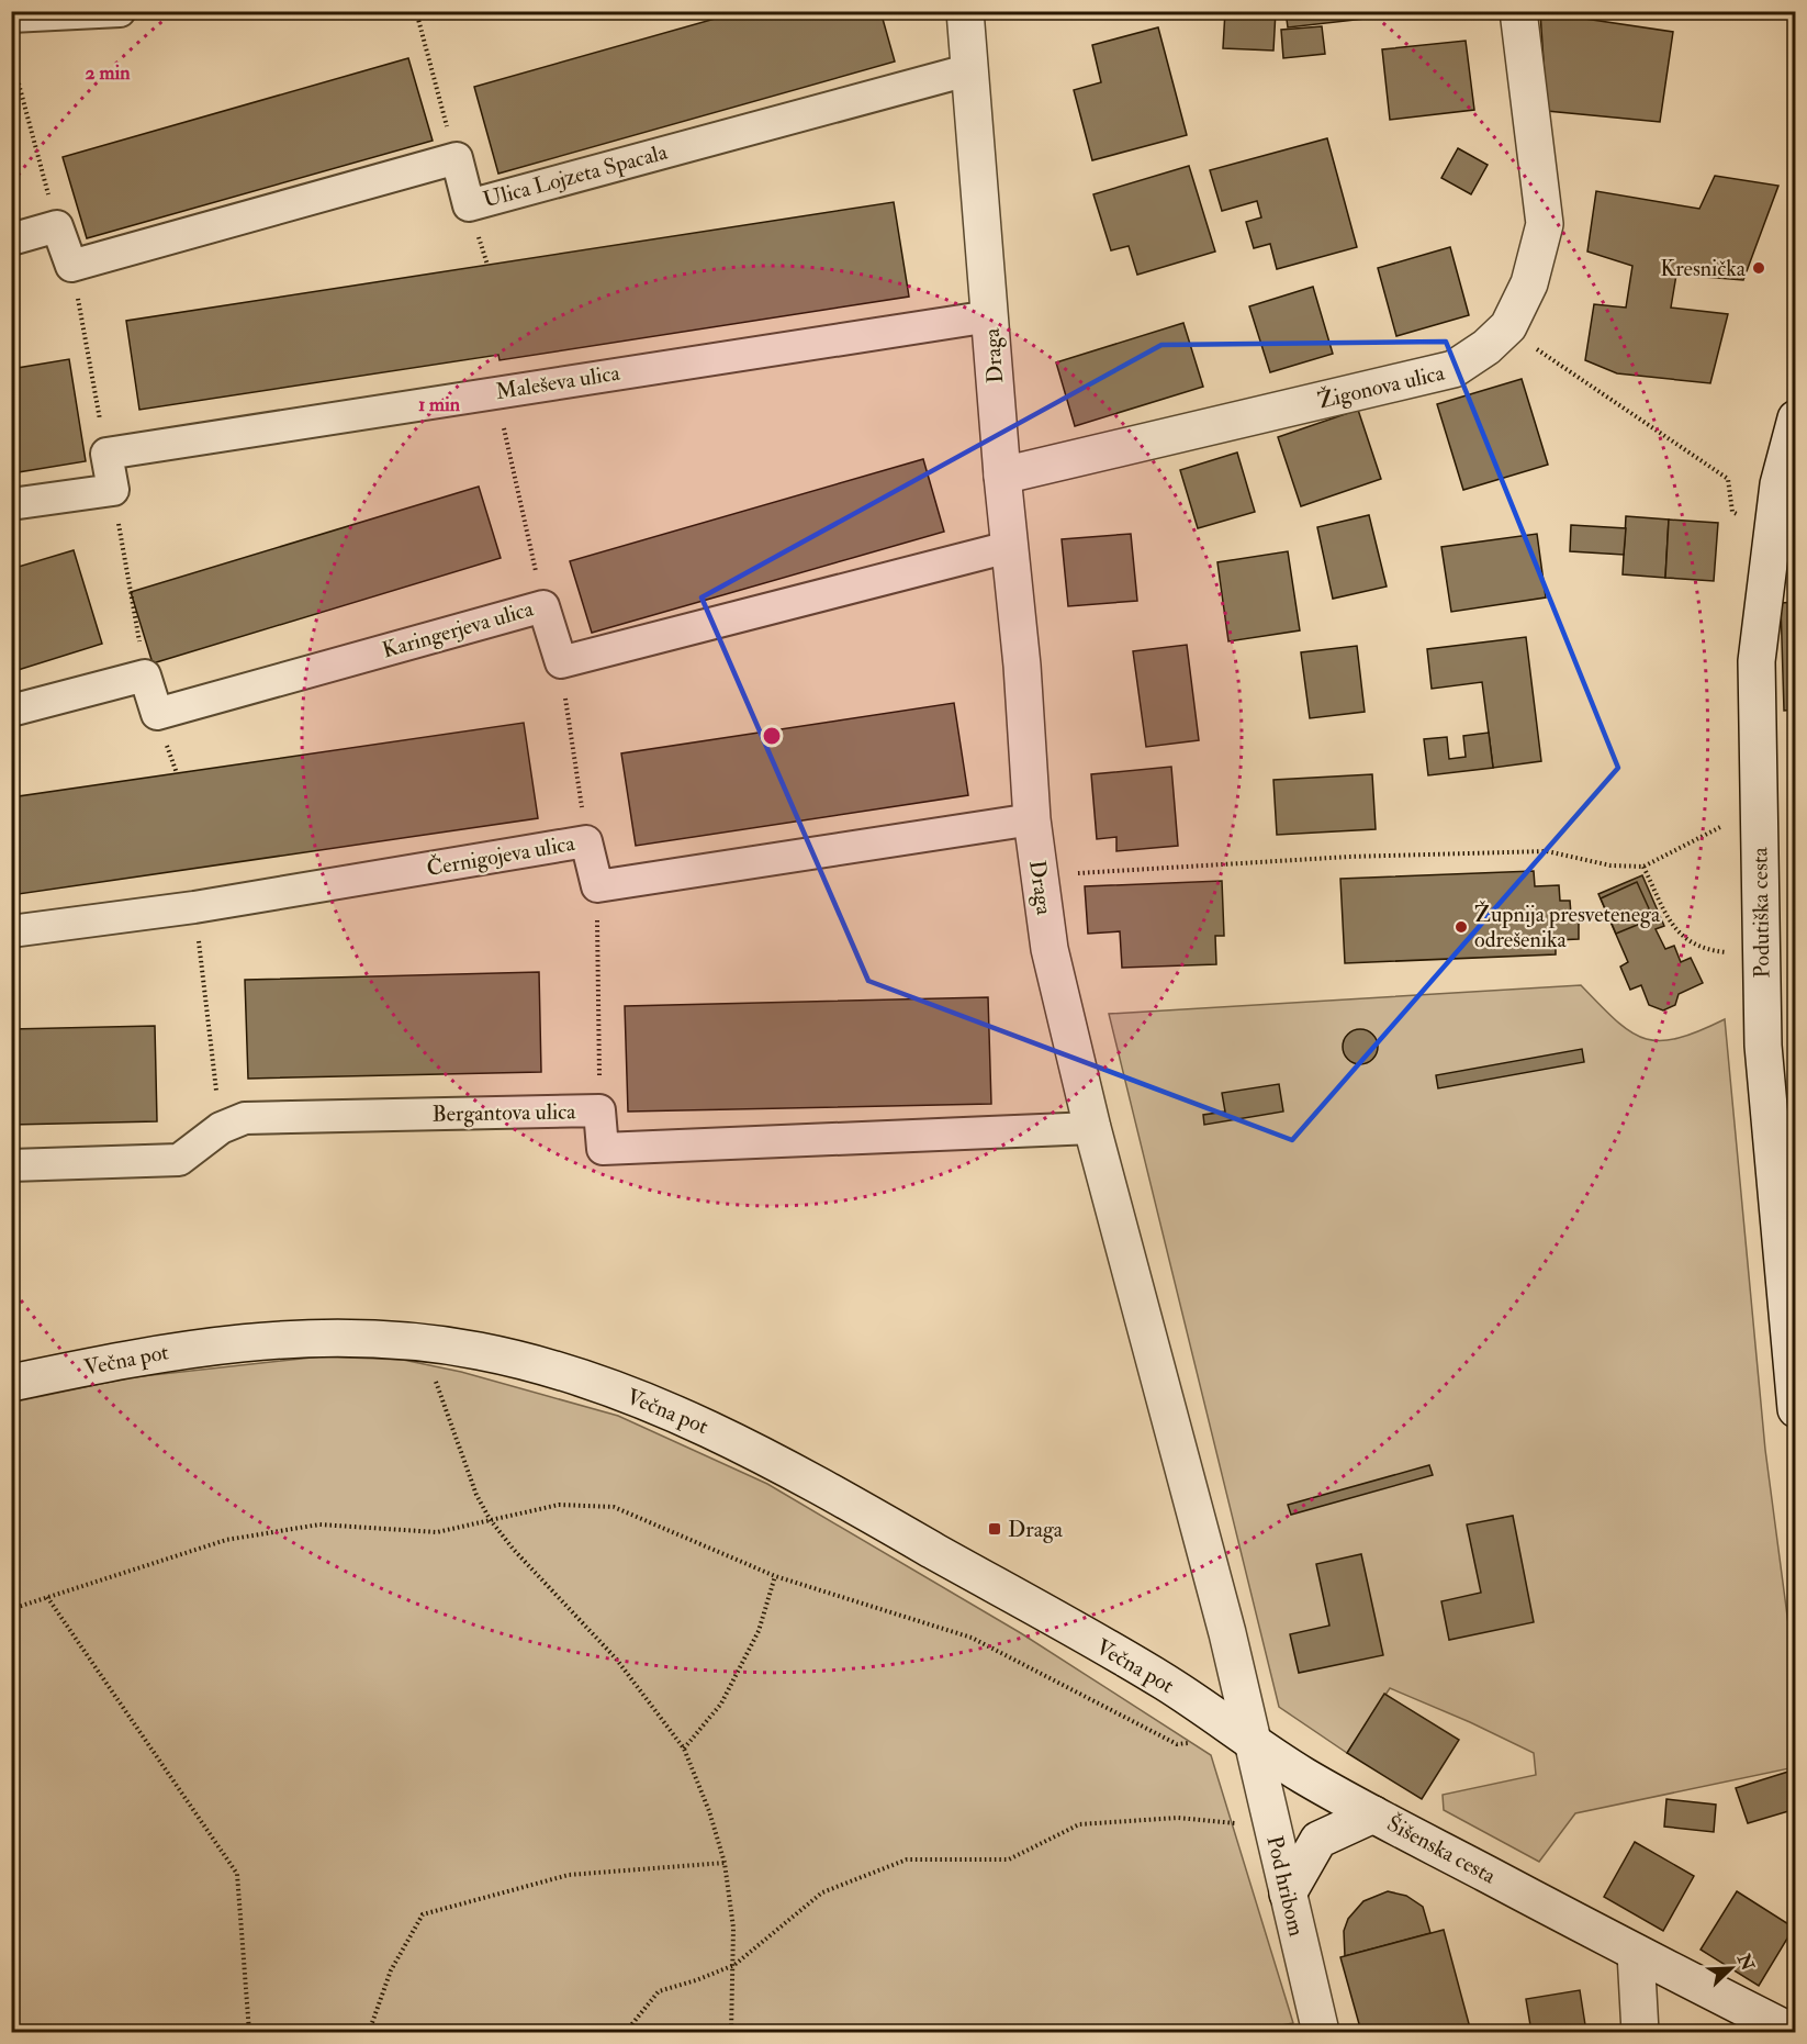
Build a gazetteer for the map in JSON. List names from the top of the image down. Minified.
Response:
{"streets":{"main road":["Draga","Žigonova ulica","Podutiška cesta","Večna pot","Šišenska cesta","Pod hribom"],"street":["Ulica Lojzeta Spacala","Maleševa ulica","Karingerjeva ulica","Černigojeva ulica","Bergantova ulica"]},"crossings":[["Ulica Lojzeta Spacala","Draga"],["Draga","Maleševa ulica"],["Draga","Žigonova ulica"],["Draga","Bergantova ulica"],["Draga","Večna pot"],["Draga","Šišenska cesta"],["Draga","Pod hribom"],["Večna pot","Šišenska cesta"],["Večna pot","Pod hribom"],["Šišenska cesta","Pod hribom"]],"places":{"other":["Kresnička","Župnija presvetenega odrešenika"],"transit":["Draga"]},"north":"top right","rings":["2 min","1 min"]}
